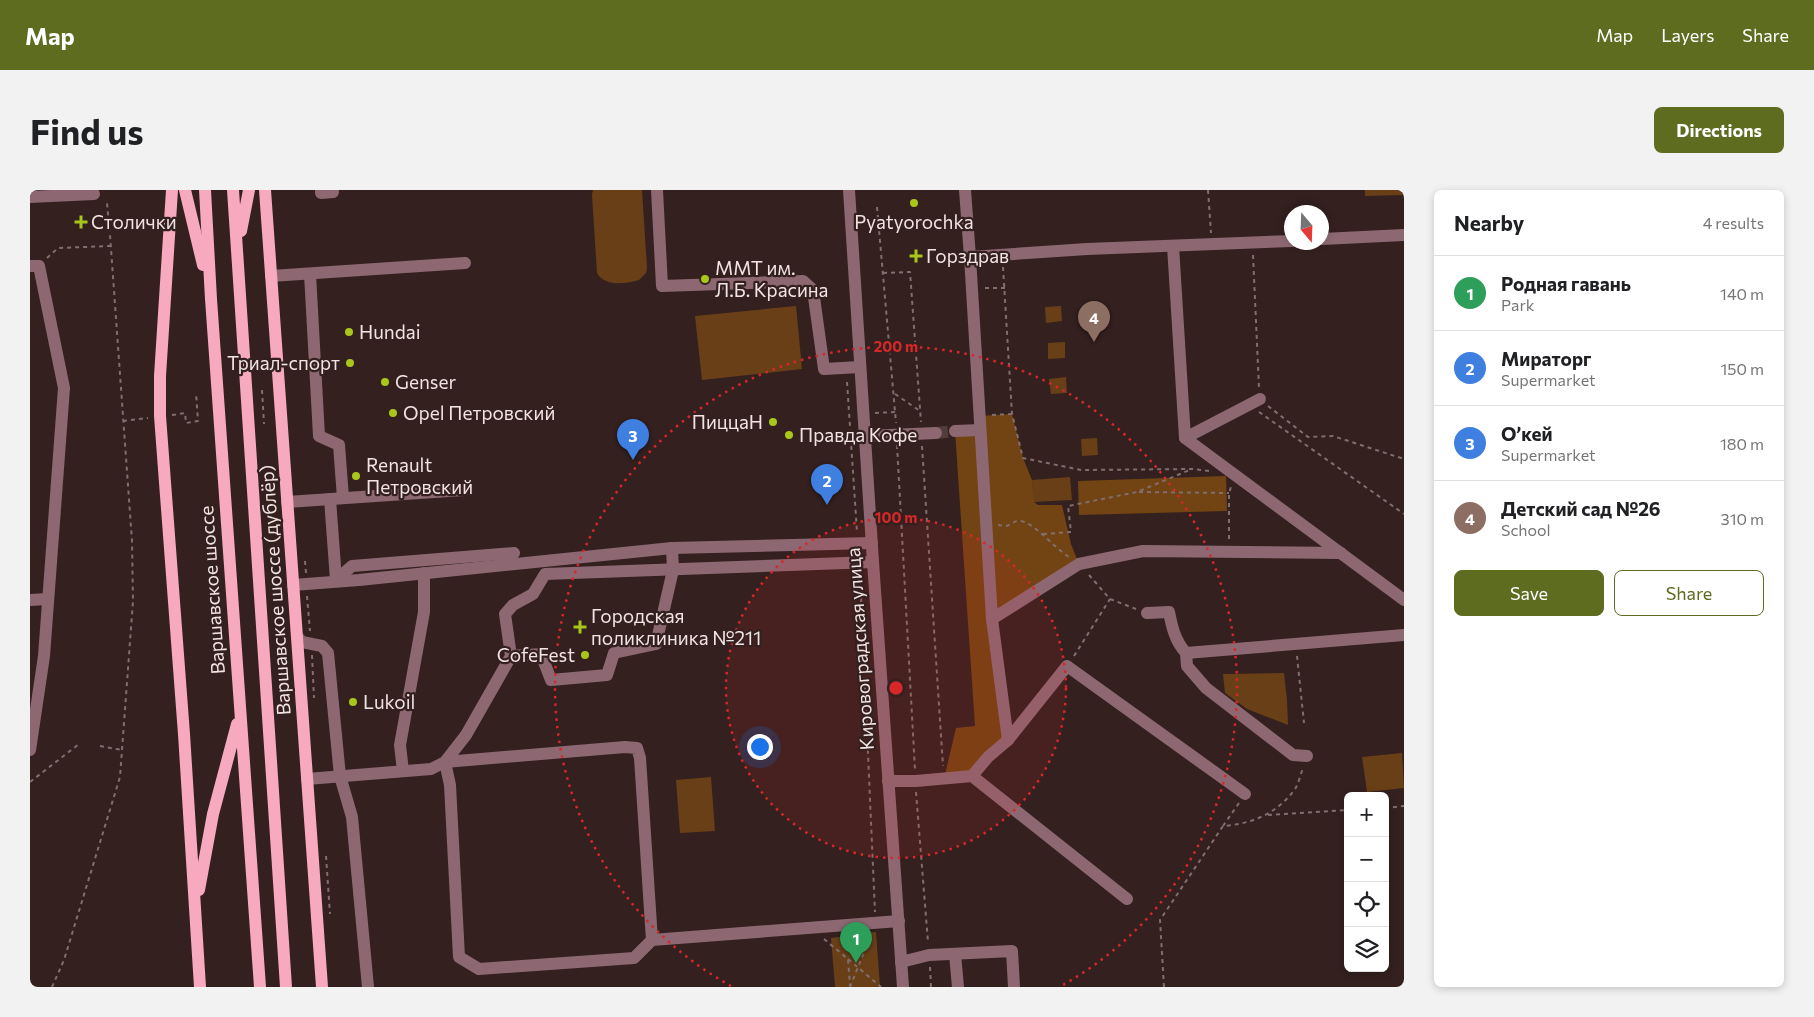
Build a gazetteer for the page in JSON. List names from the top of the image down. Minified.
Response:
{"streets":{"main road":["Варшавское шоссе","Варшавское шоссе (дублёр)"],"street":["Кировоградская улица"]},"places":{"other":["Pyatyorochka","ММТ им. Л.Б. Красина","Hundai","Триал-спорт","Genser","Opel Петровский","ПиццаН","Правда Кофе","Renault Петровский","CofeFest","Lukoil"],"health":["Столички","Горздрав","Городская поликлиника №211"]},"north":"bottom","page":{"header":"Map","nav":["Map","Layers","Share"],"buttons":["Directions",["Save","Share"]],"title":"Find us","heading":["Nearby","4 results"],"list":[{"mark":"1","name":"Родная гавань","note":"Park","value":"140 m"},{"mark":"2","name":"Мираторг","note":"Supermarket","value":"150 m"},{"mark":"3","name":"О’кей","note":"Supermarket","value":"180 m"},{"mark":"4","name":"Детский сад №26","note":"School","value":"310 m"}],"pins":["4","3","2","1"],"map_buttons":["+","−"]},"rings":["200 m","100 m"]}
